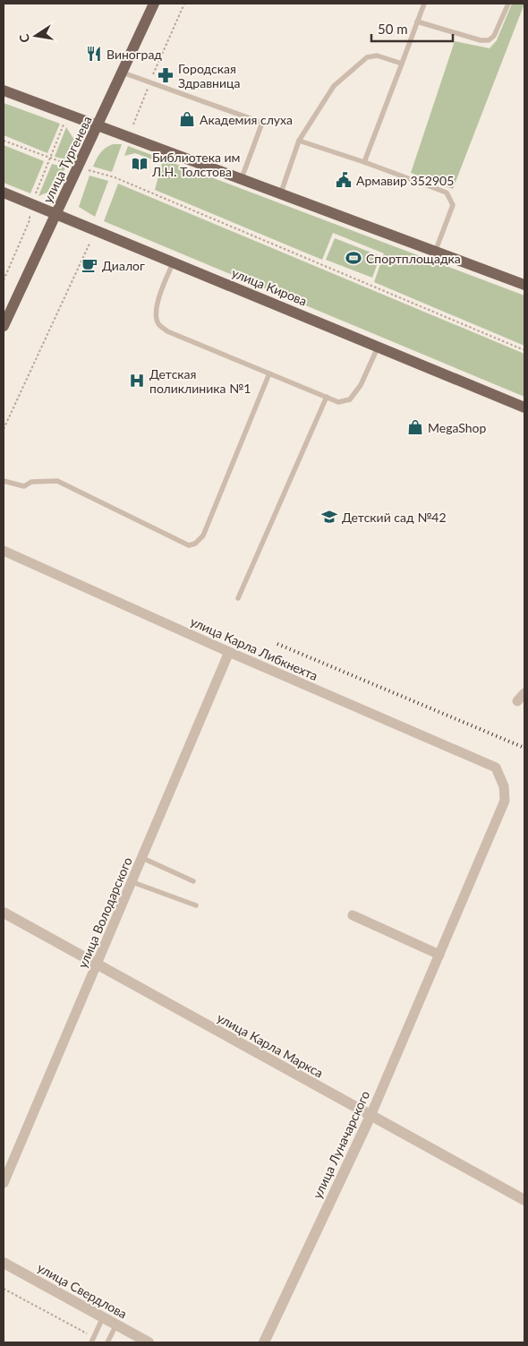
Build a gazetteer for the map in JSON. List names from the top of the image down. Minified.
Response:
{"streets":{"main road":["улица Тургенева","улица Кирова"],"street":["улица Карла Либкнехта","улица Володарского","улица Карла Маркса","улица Луначарского","улица Свердлова"]},"crossings":[["улица Тургенева","улица Кирова"],["улица Карла Либкнехта","улица Володарского"],["улица Карла Либкнехта","улица Луначарского"],["улица Володарского","улица Карла Маркса"],["улица Карла Маркса","улица Луначарского"]],"places":{"restaurant":["Виноград"],"pharmacy":["Городская Здравница"],"shop":["Академия слуха","MegaShop"],"library":["Библиотека им Л.Н. Толстова"],"public building":["Армавир 352905"],"sports":["Спортплощадка"],"cafe":["Диалог"],"hospital":["Детская поликлиника №1"],"school or university":["Детский сад №42"]},"scale_bar":"50 m","north":"left"}
